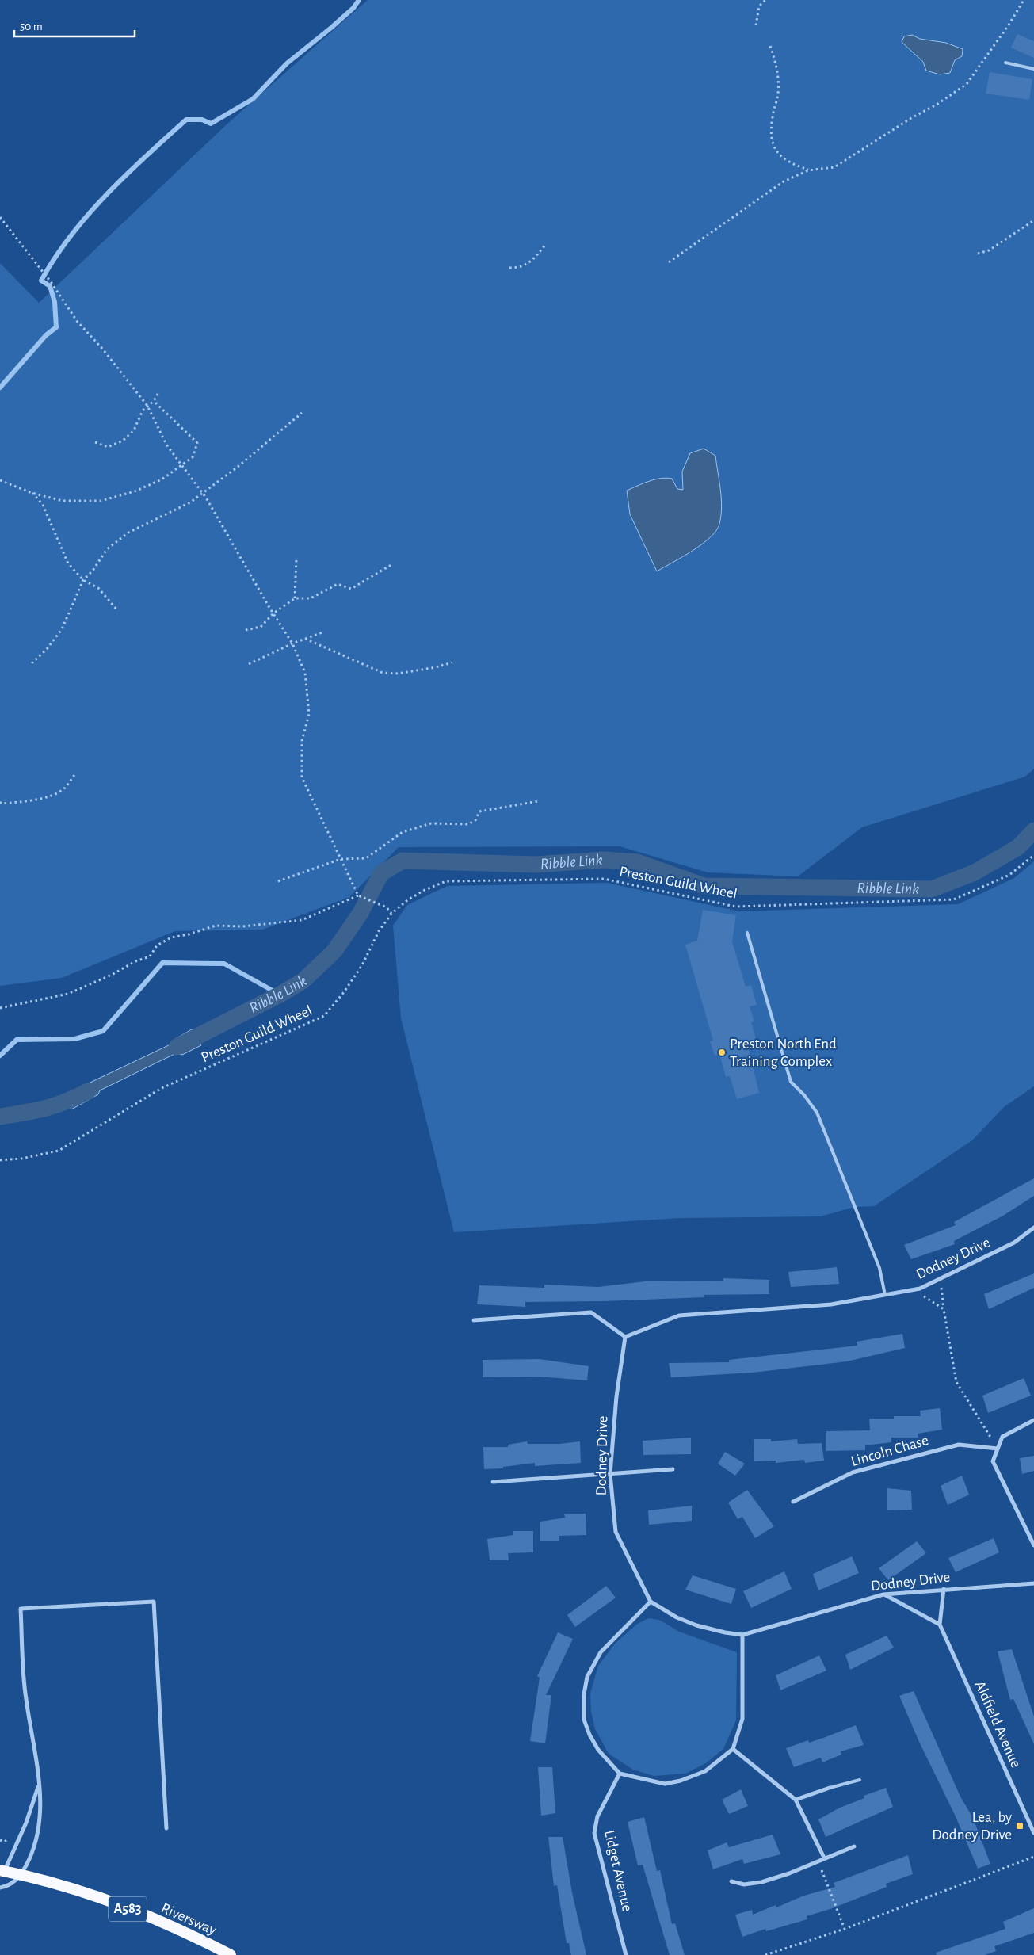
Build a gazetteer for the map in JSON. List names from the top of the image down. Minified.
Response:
{"streets":{"highway":["A583","Riversway"],"street":["Dodney Drive","Lincoln Chase","Aldfield Avenue","Lidget Avenue"],"path":["Preston Guild Wheel"]},"water":["Ribble Link"],"places":{"other":["Preston North End Training Complex"],"transit":["Lea, by Dodney Drive"]},"scale_bar":"50 m"}
